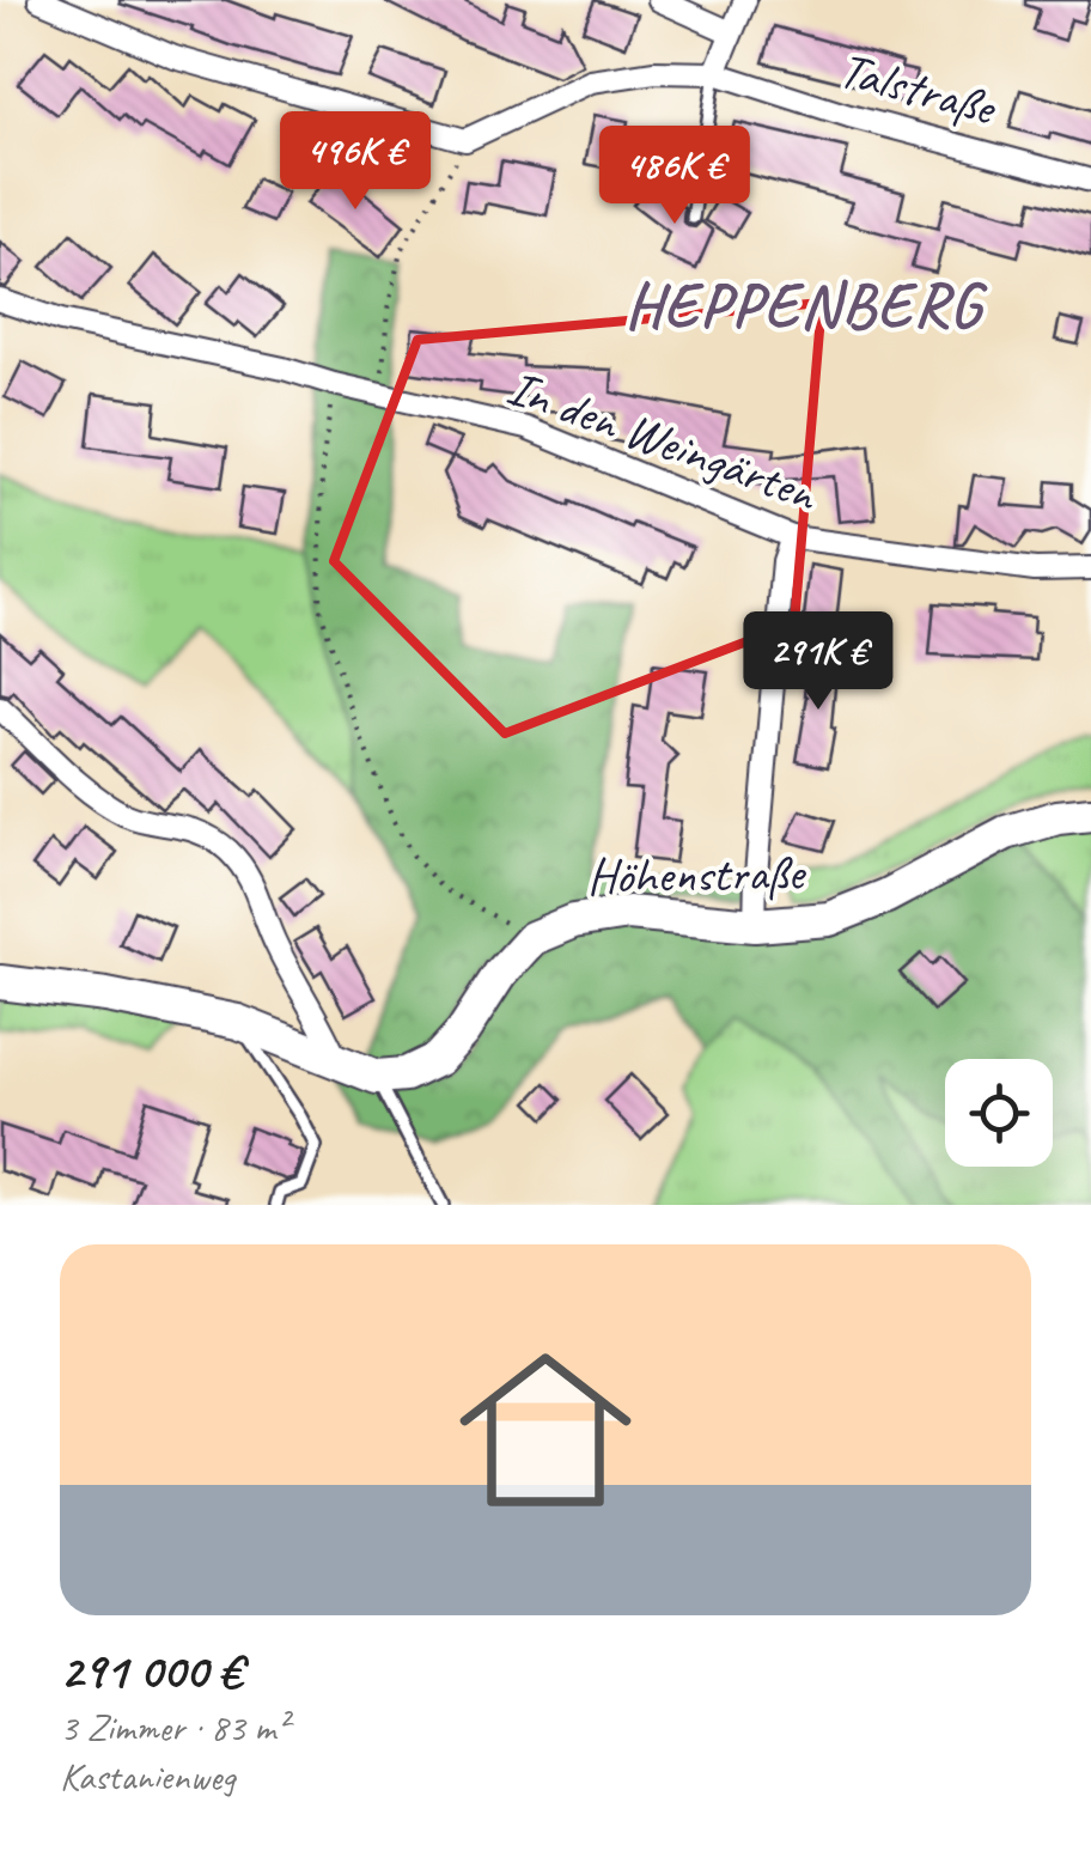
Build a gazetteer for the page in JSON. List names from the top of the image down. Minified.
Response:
{"streets":{"main road":["Höhenstraße"],"street":["Talstraße","In den Weingärten"]},"districts":["HEPPENBERG"],"page":{"price":["496K €","486K €","291K €"],"list":[{"name":"291 000 €","note":"3 Zimmer · 83 m² · Kastanienweg"}]}}
